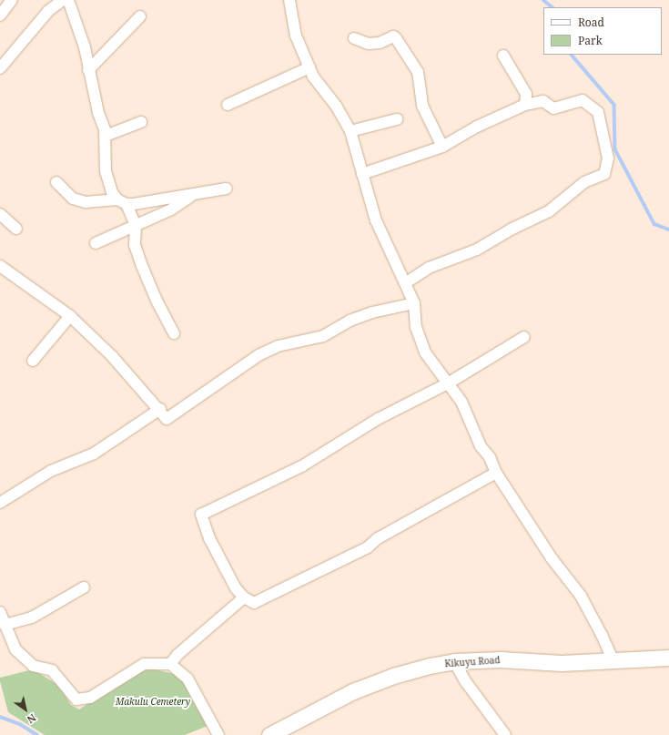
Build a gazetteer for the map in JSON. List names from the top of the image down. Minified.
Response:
{"streets":{"main road":["Kikuyu Road"]},"parks":["Makulu Cemetery"],"legend":["Road","Park"],"north":"bottom right"}
